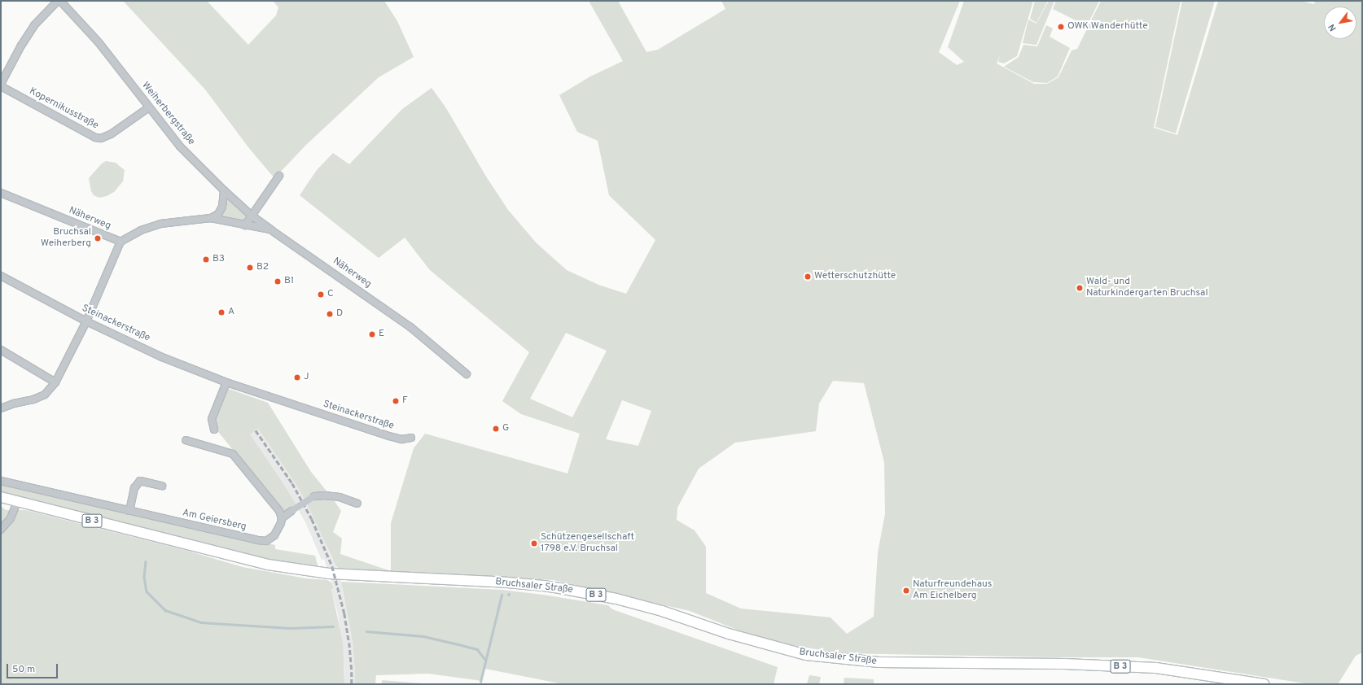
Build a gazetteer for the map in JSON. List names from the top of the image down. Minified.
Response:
{"streets":{"main road":["B 3","Bruchsaler Straße"],"street":["Kopernikusstraße","Weiherbergstraße","Näherweg","Steinackerstraße","Am Geiersberg"]},"crossings":[["Kopernikusstraße","Weiherbergstraße"],["Weiherbergstraße","Näherweg"],["B 3","Bruchsaler Straße"]],"places":["OWK Wanderhütte","Bruchsal Weiherberg","B3","B2","Wetterschutzhütte","B1","Wald- und Naturkindergarten Bruchsal","C","A","D","E","J","F","G","Schützengesellschaft 1798 e.V. Bruchsal","Naturfreundehaus Am Eichelberg"],"scale_bar":"50 m","north":"bottom left"}
